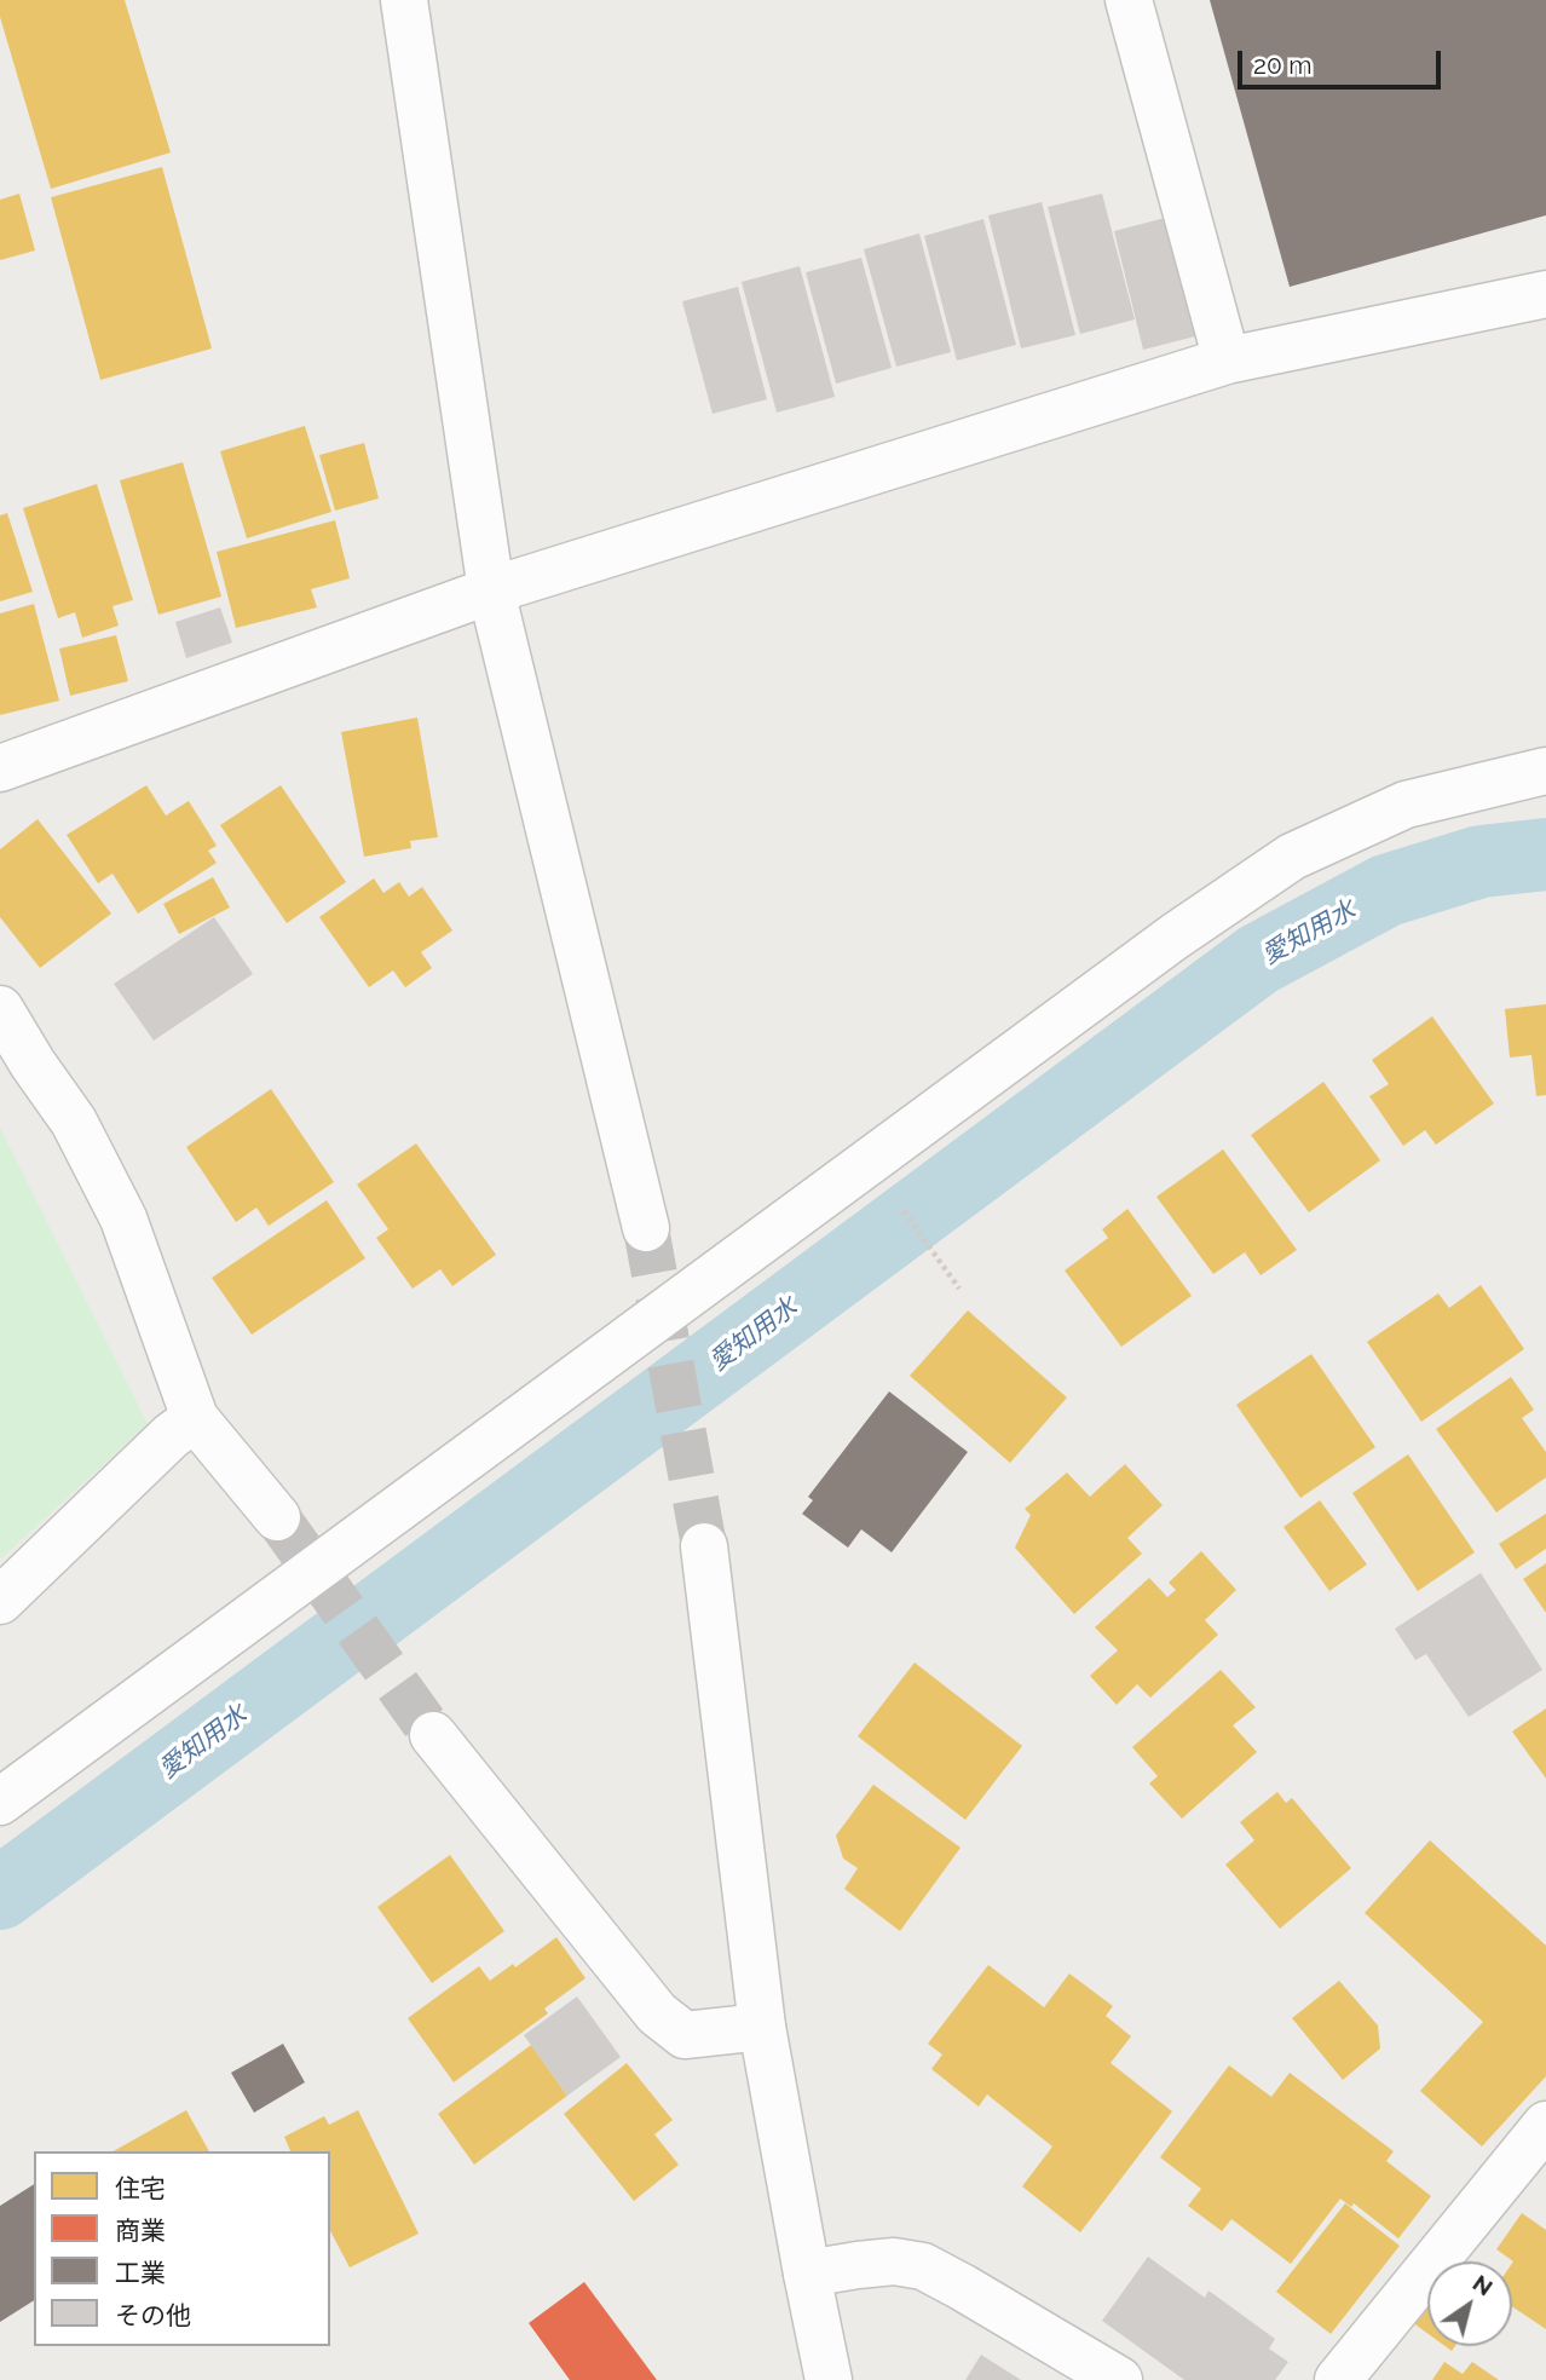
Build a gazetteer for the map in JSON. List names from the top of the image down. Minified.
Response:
{"water":["愛知用水"],"legend":["住宅","商業","工業","その他"],"scale_bar":"20 m","north":"top right"}
